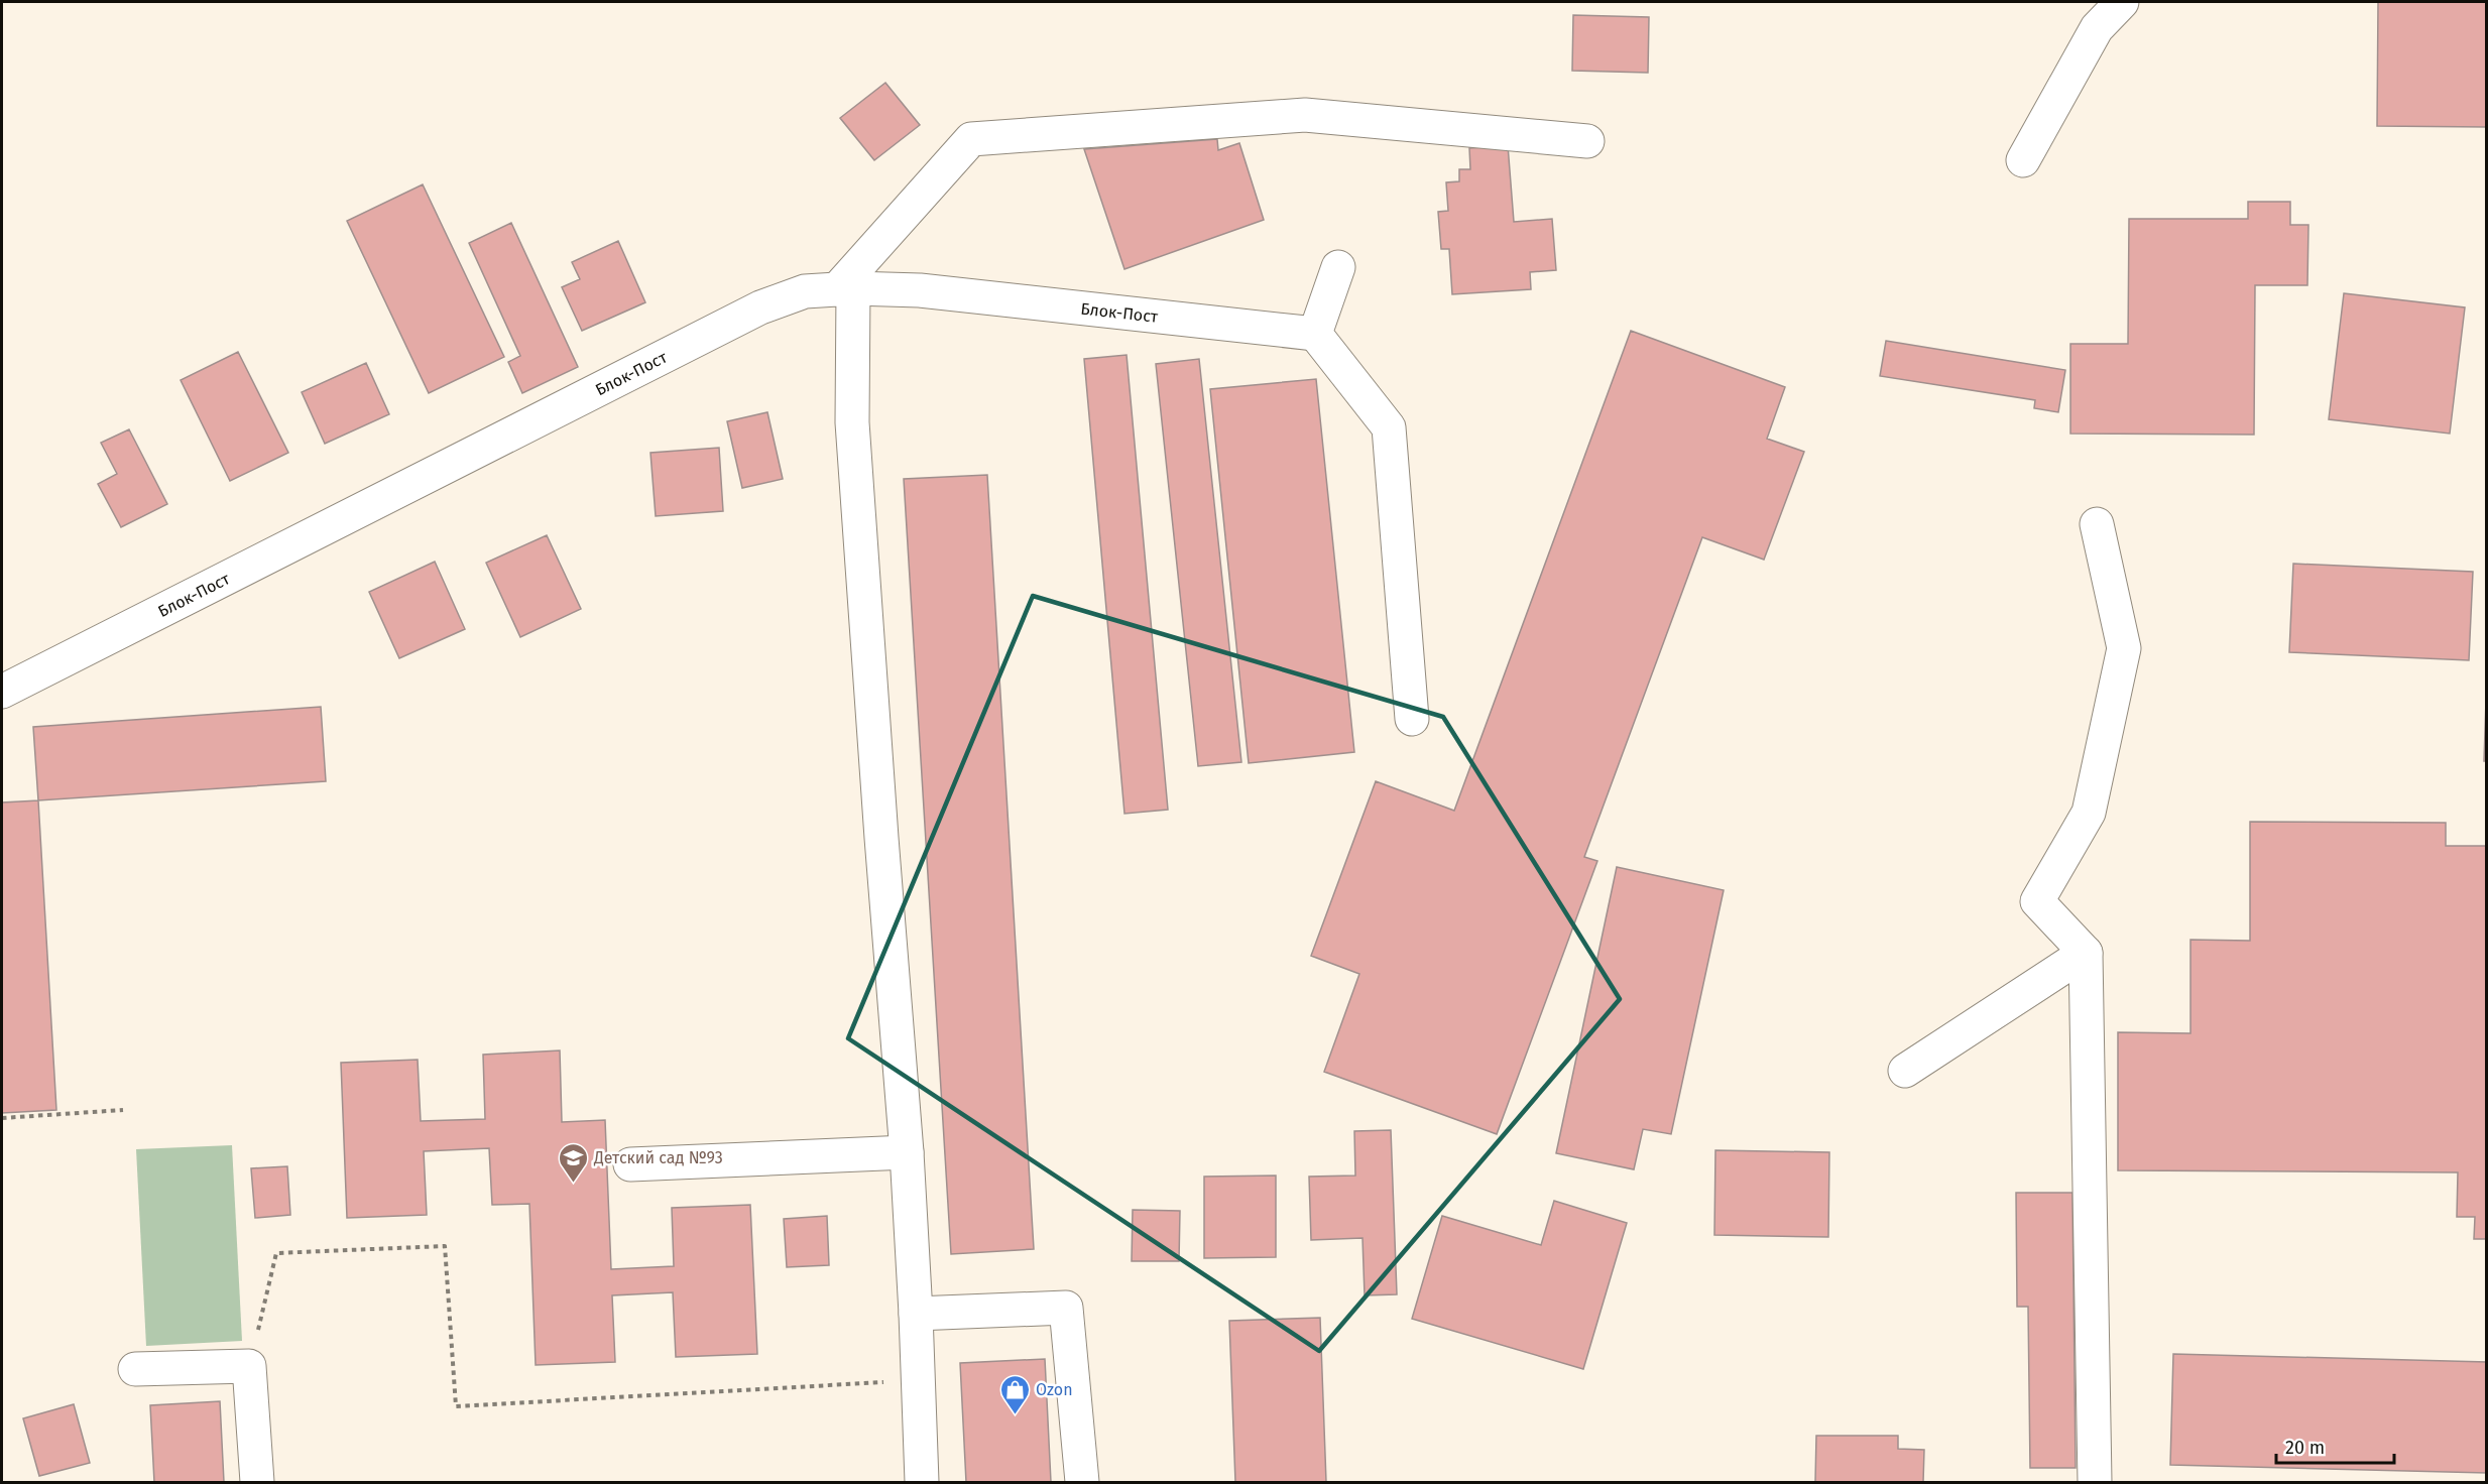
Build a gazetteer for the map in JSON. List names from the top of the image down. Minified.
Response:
{"streets":{"street":["Блок-Пост"]},"places":{"school or university":["Детский сад №93"],"shop":["Ozon"]},"scale_bar":"20 m"}
